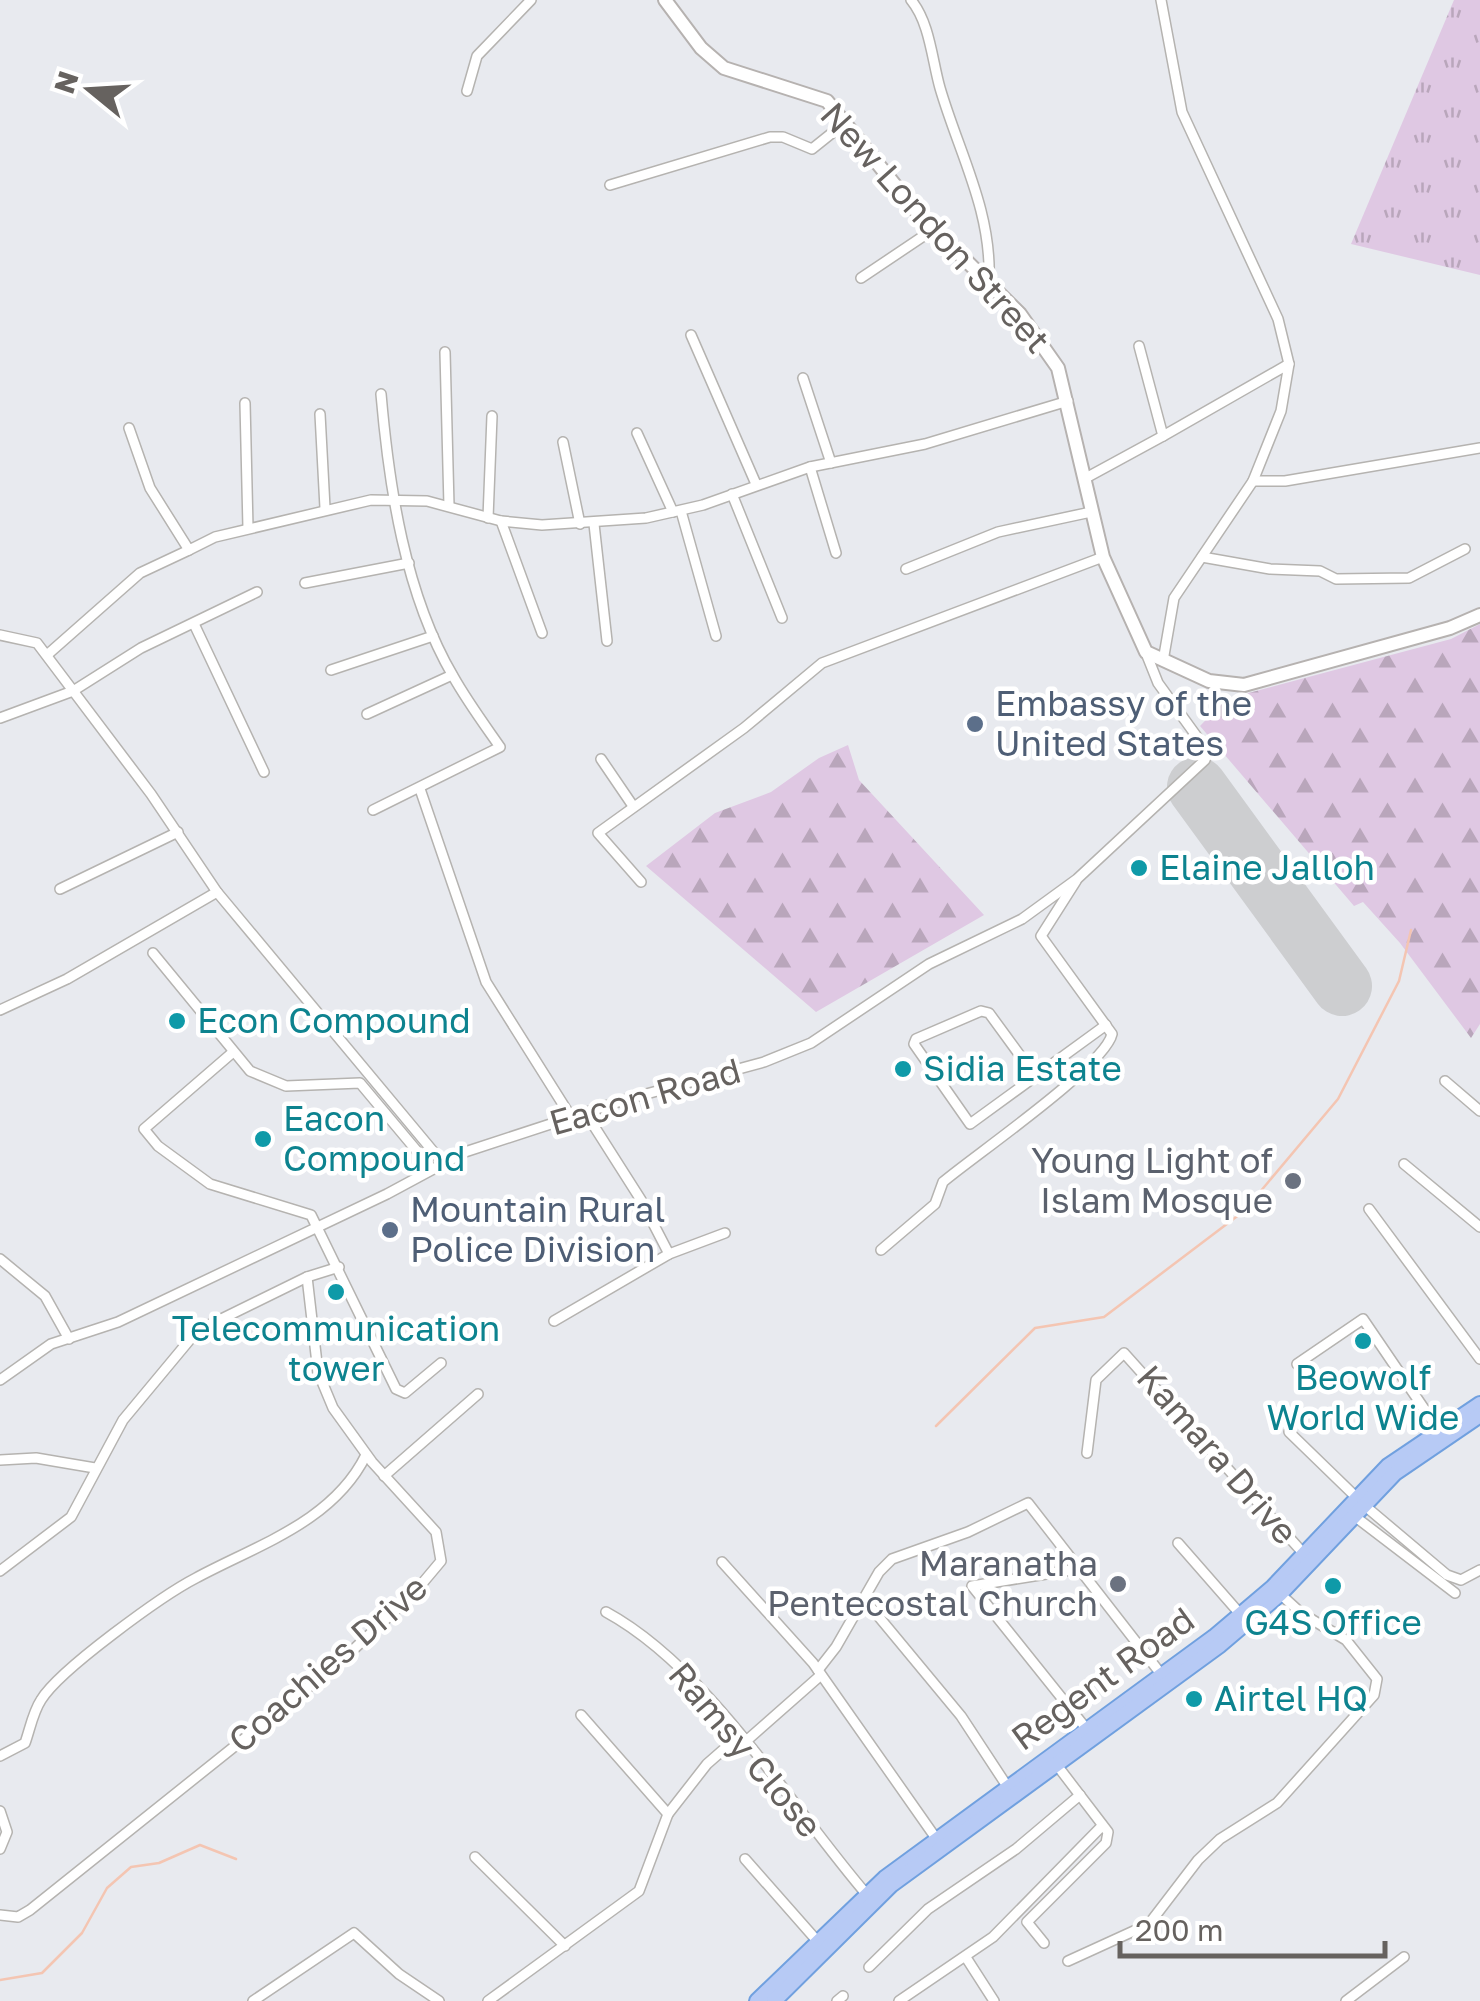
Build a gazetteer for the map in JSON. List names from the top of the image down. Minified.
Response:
{"streets":{"main road":["Regent Road"],"street":["New London Street","Eacon Road","Kamara Drive","Coachies Drive","Ramsy Close"]},"crossings":[["New London Street","Eacon Road"],["Kamara Drive","Regent Road"],["Regent Road","Ramsy Close"]],"places":["Embassy of the United States","Elaine Jalloh","Econ Compound","Sidia Estate","Eacon Compound","Young Light of Islam Mosque","Mountain Rural Police Division","Telecommunication tower","Beowolf World Wide","Maranatha Pentecostal Church","G4S Office","Airtel HQ"],"scale_bar":"200 m","north":"left"}
